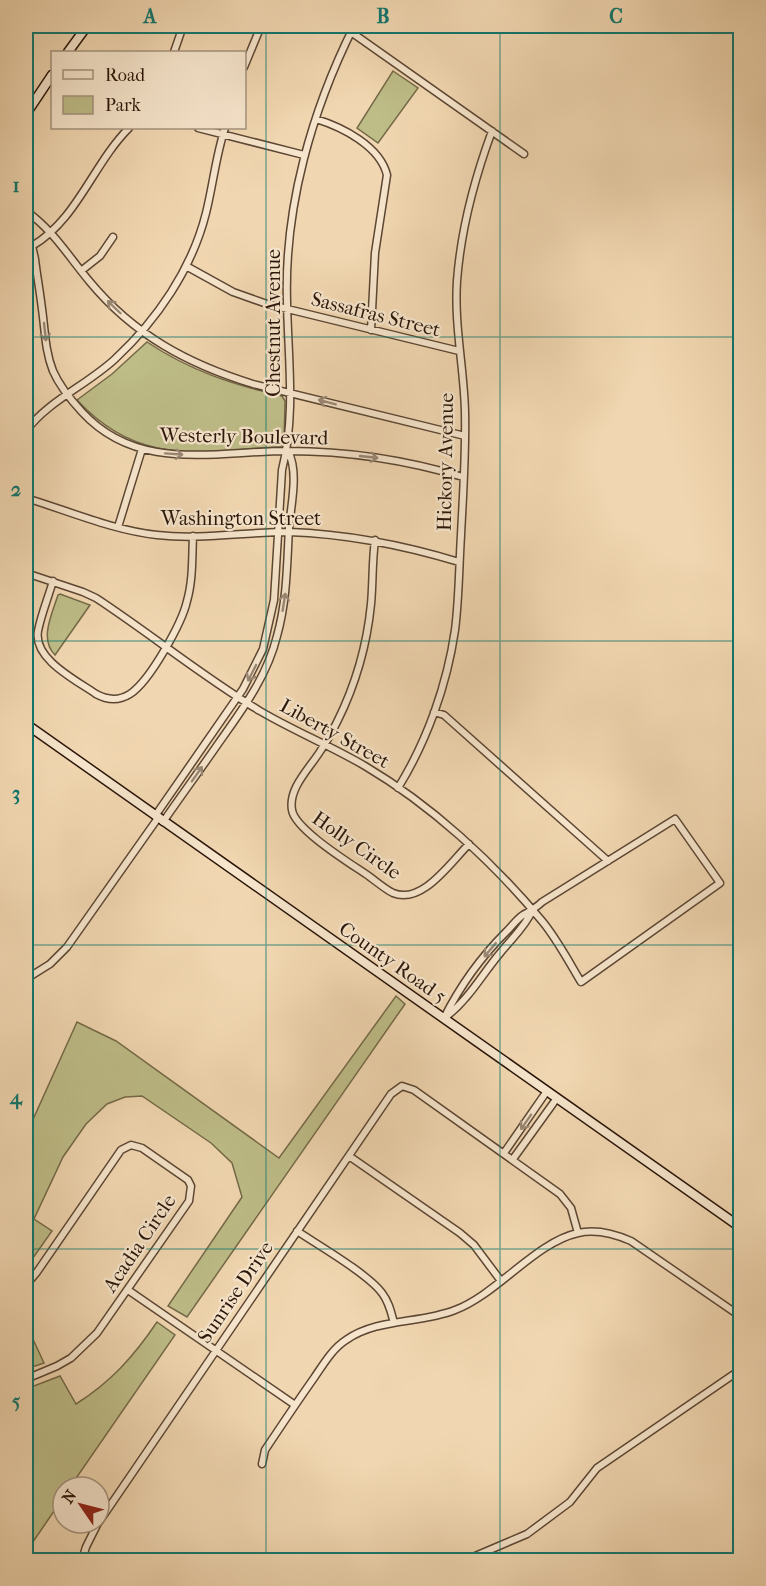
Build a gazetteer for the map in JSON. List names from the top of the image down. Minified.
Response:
{"streets":{"street":["Sassafras Street","Chestnut Avenue","Westerly Boulevard","Hickory Avenue","Washington Street","Liberty Street","Holly Circle","County Road 5","Acadia Circle","Sunrise Drive"]},"crossings":[["Sassafras Street","Chestnut Avenue"],["Sassafras Street","Hickory Avenue"],["Chestnut Avenue","Westerly Boulevard"],["Chestnut Avenue","Washington Street"],["Chestnut Avenue","Liberty Street"],["Chestnut Avenue","County Road 5"],["Westerly Boulevard","Hickory Avenue"],["Hickory Avenue","Washington Street"],["Hickory Avenue","Liberty Street"],["Liberty Street","Holly Circle"]],"legend":["Road","Park"],"north":"top left","grid":{"columns":["A","B","C"],"rows":["1","2","3","4","5"]}}
